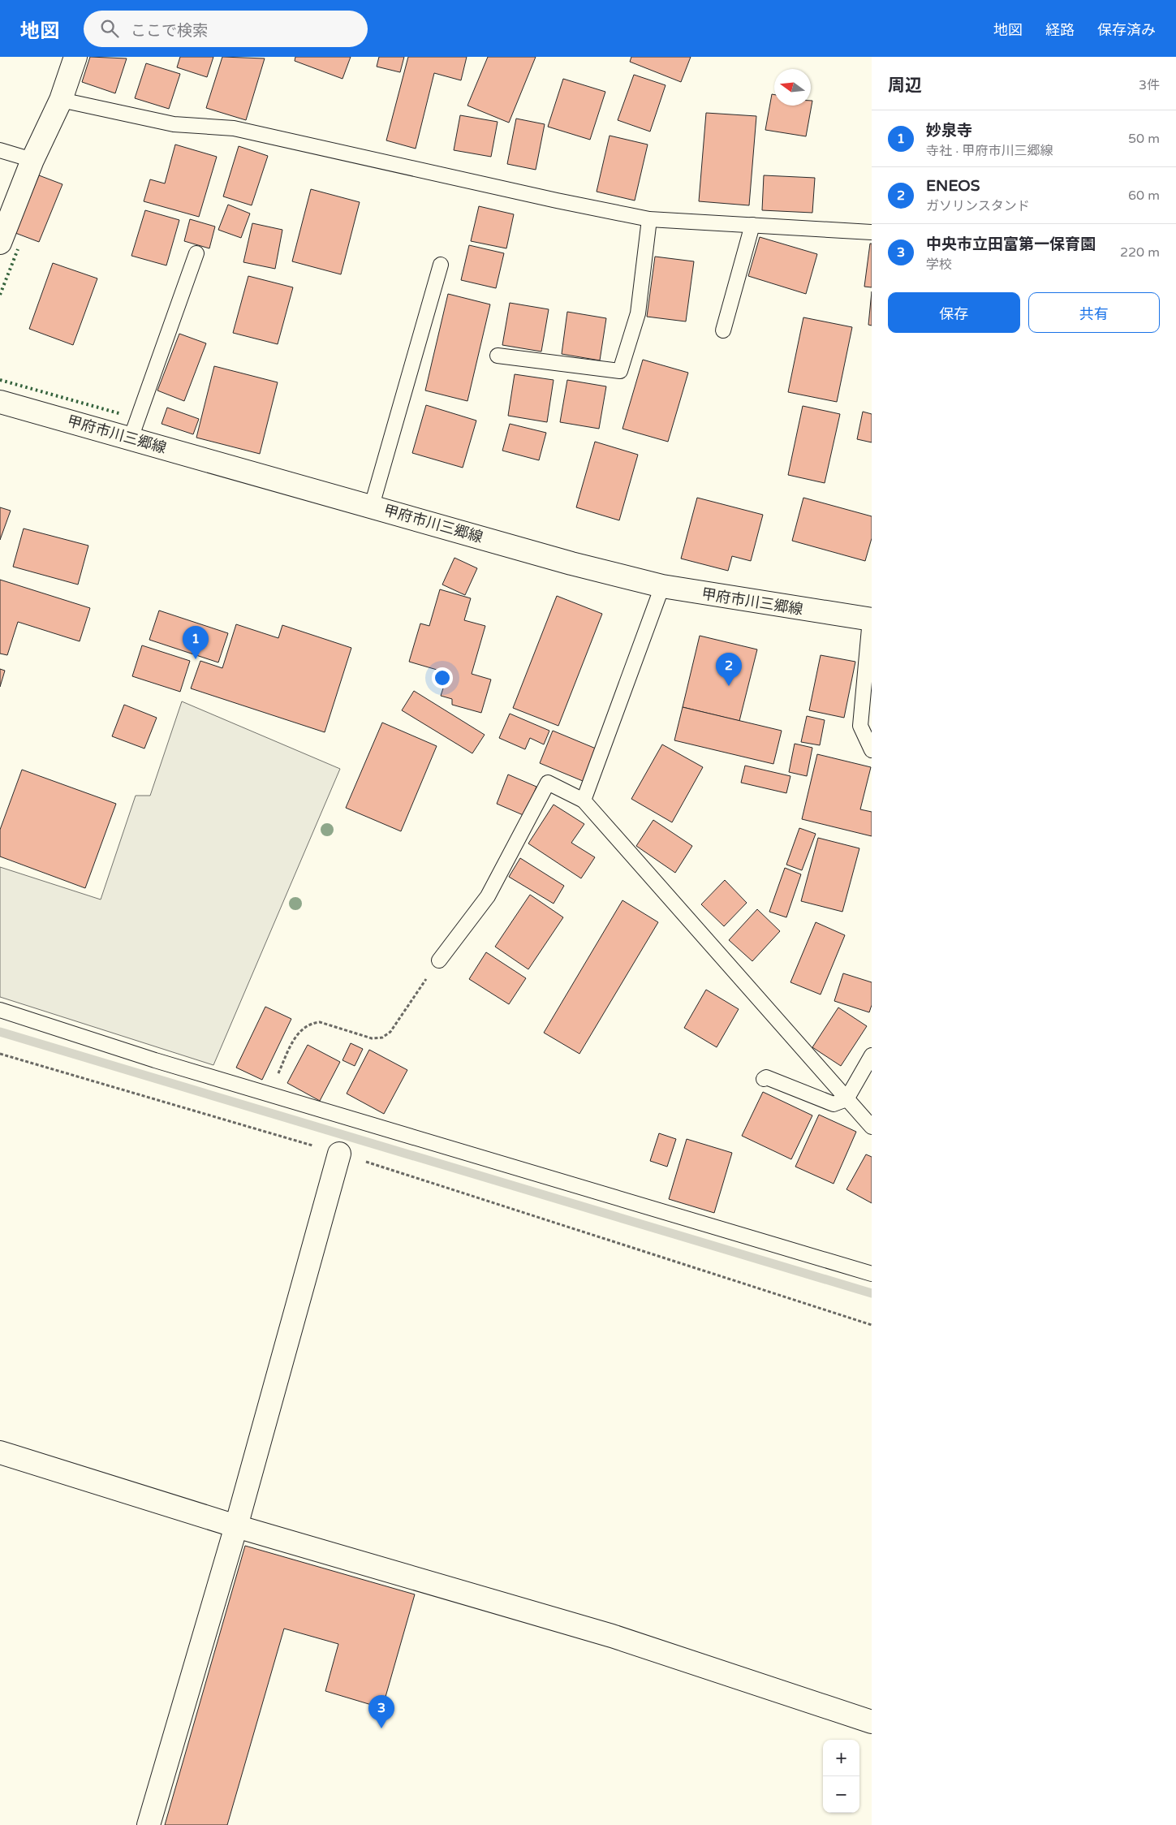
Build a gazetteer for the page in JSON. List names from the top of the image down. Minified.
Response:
{"streets":{"street":["甲府市川三郷線"]},"north":"left","page":{"header":"地図","search":"ここで検索","nav":["地図","経路","保存済み"],"heading":["周辺","3件"],"list":[{"mark":"1","name":"妙泉寺","note":"寺社 · 甲府市川三郷線","value":"50 m"},{"mark":"2","name":"ENEOS","note":"ガソリンスタンド","value":"60 m"},{"mark":"3","name":"中央市立田富第一保育園","note":"学校","value":"220 m"}],"buttons":["保存","共有"],"pins":["1","2","3"],"map_buttons":["+","−"]}}
